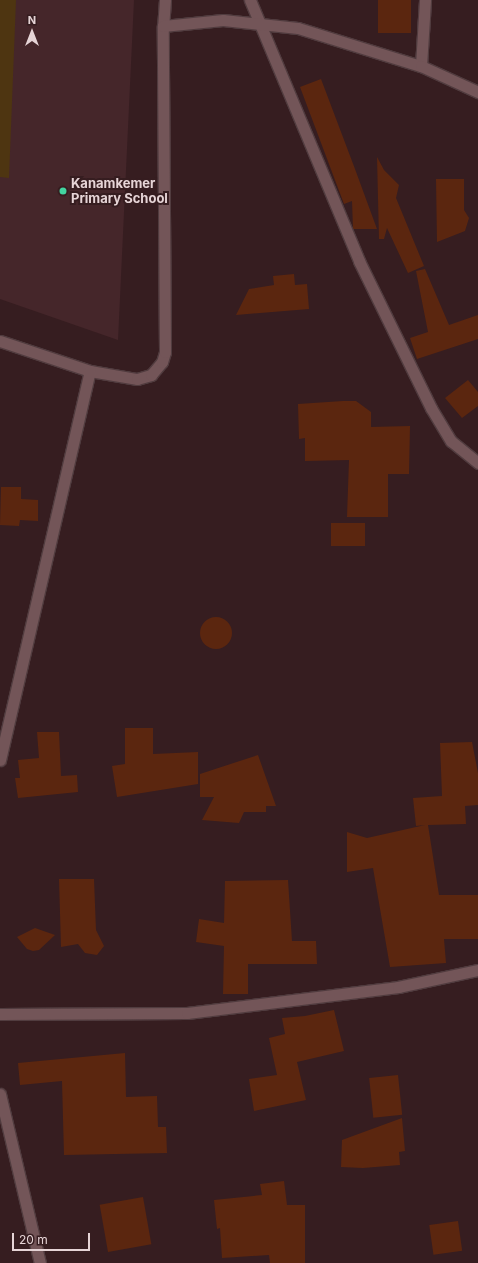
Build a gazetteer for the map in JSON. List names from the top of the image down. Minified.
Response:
{"places":["Kanamkemer Primary School"],"scale_bar":"20 m","north":"top"}
